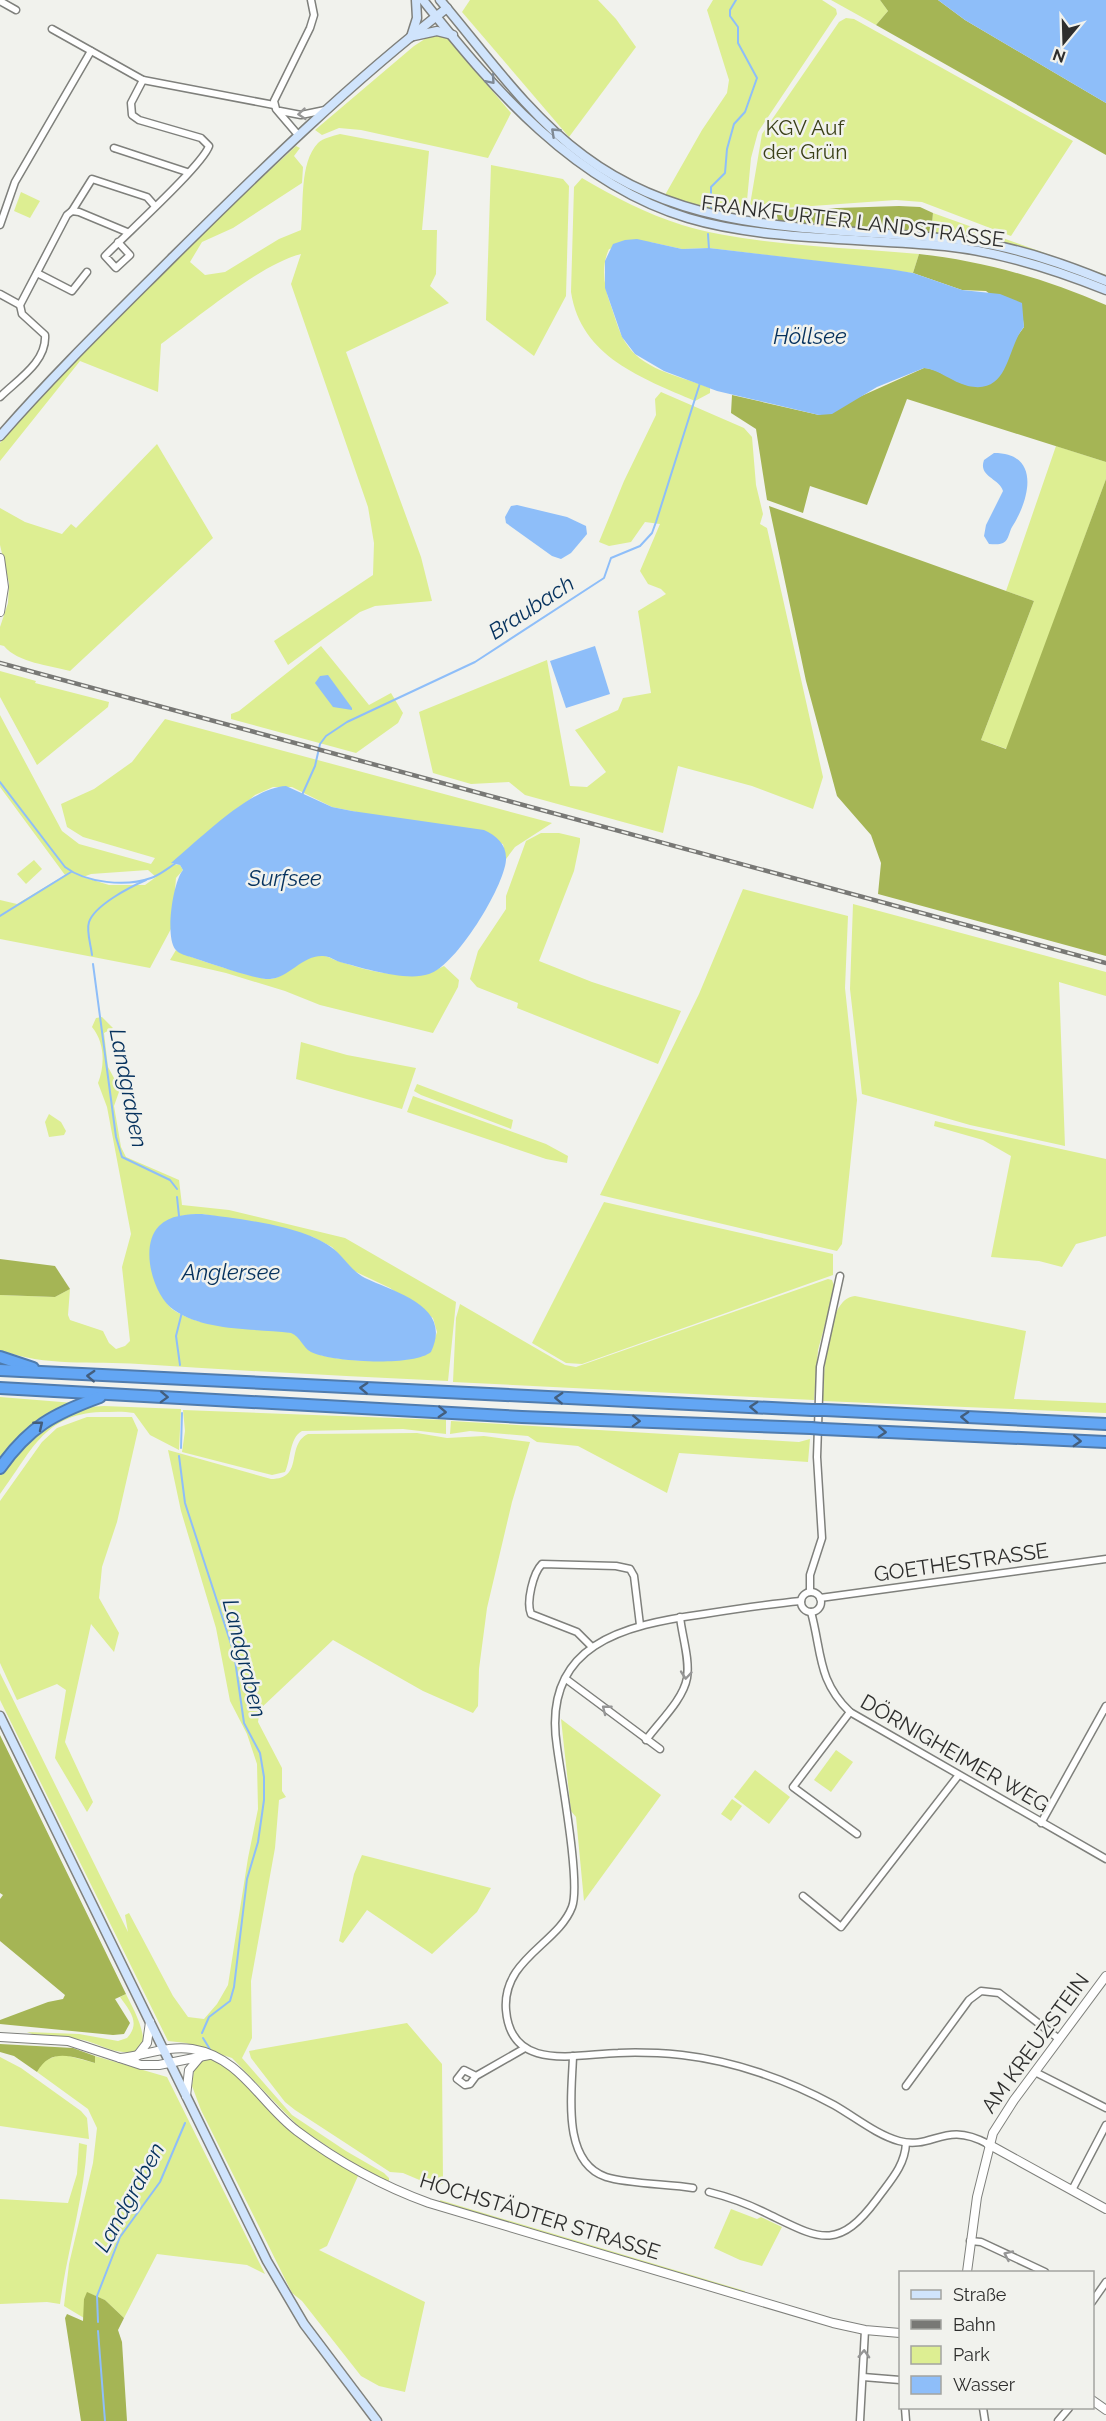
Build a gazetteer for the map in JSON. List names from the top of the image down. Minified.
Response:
{"streets":{"main road":["FRANKFURTER LANDSTRASSE"],"street":["GOETHESTRASSE","DÖRNIGHEIMER WEG","AM KREUZSTEIN","HOCHSTÄDTER STRASSE"]},"crossings":[["GOETHESTRASSE","DÖRNIGHEIMER WEG"]],"water":["Höllsee","Braubach","Surfsee","Landgraben","Anglersee"],"parks":["KGV Auf der Grün"],"legend":["Straße","Bahn","Park","Wasser"],"north":"bottom"}
